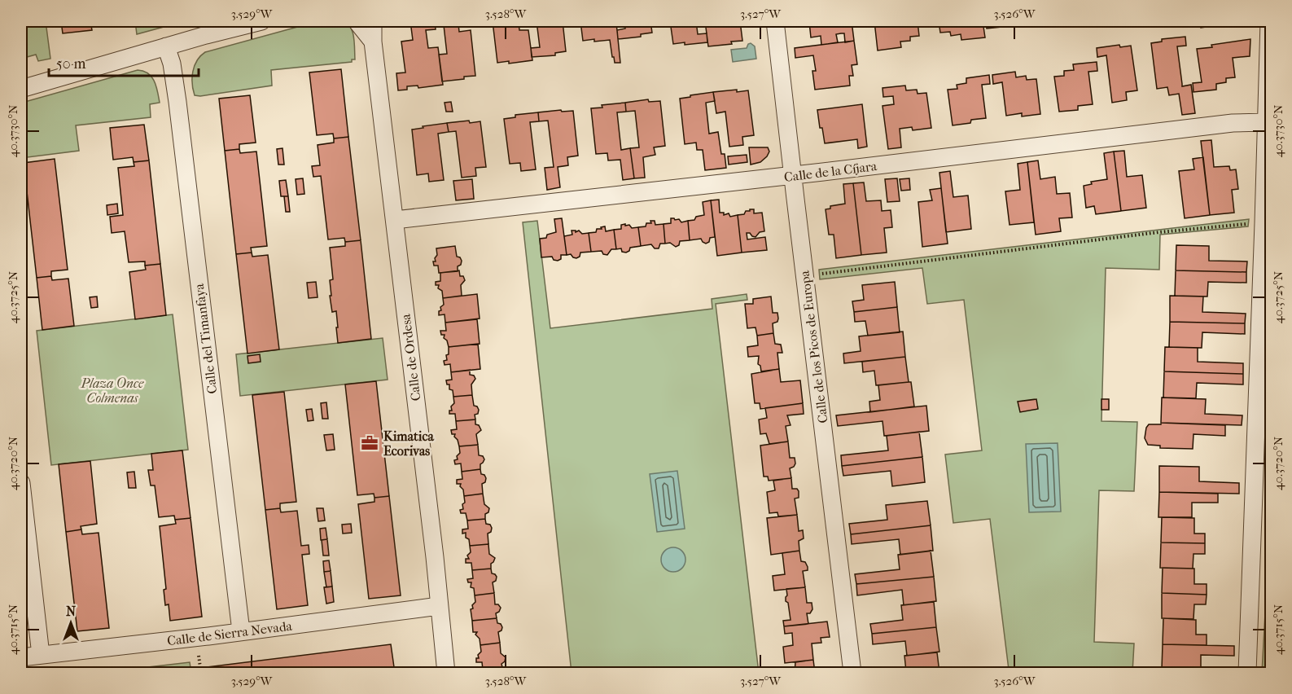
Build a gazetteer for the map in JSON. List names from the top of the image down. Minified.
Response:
{"streets":{"street":["Calle de la Cíjara","Calle del Timanfaya","Calle de los Picos de Europa","Calle de Ordesa","Calle de Sierra Nevada"]},"crossings":[["Calle de la Cíjara","Calle de los Picos de Europa"],["Calle de la Cíjara","Calle de Ordesa"],["Calle del Timanfaya","Calle de Sierra Nevada"],["Calle de Ordesa","Calle de Sierra Nevada"]],"parks":["Plaza Once Colmenas"],"places":{"office":["Kimatica Ecorivas"]},"scale_bar":"50 m","north":"top","coordinates":["3.529°W","3.528°W","3.527°W","3.526°W","40.3730°N","40.3725°N","40.3720°N","40.3715°N"]}
